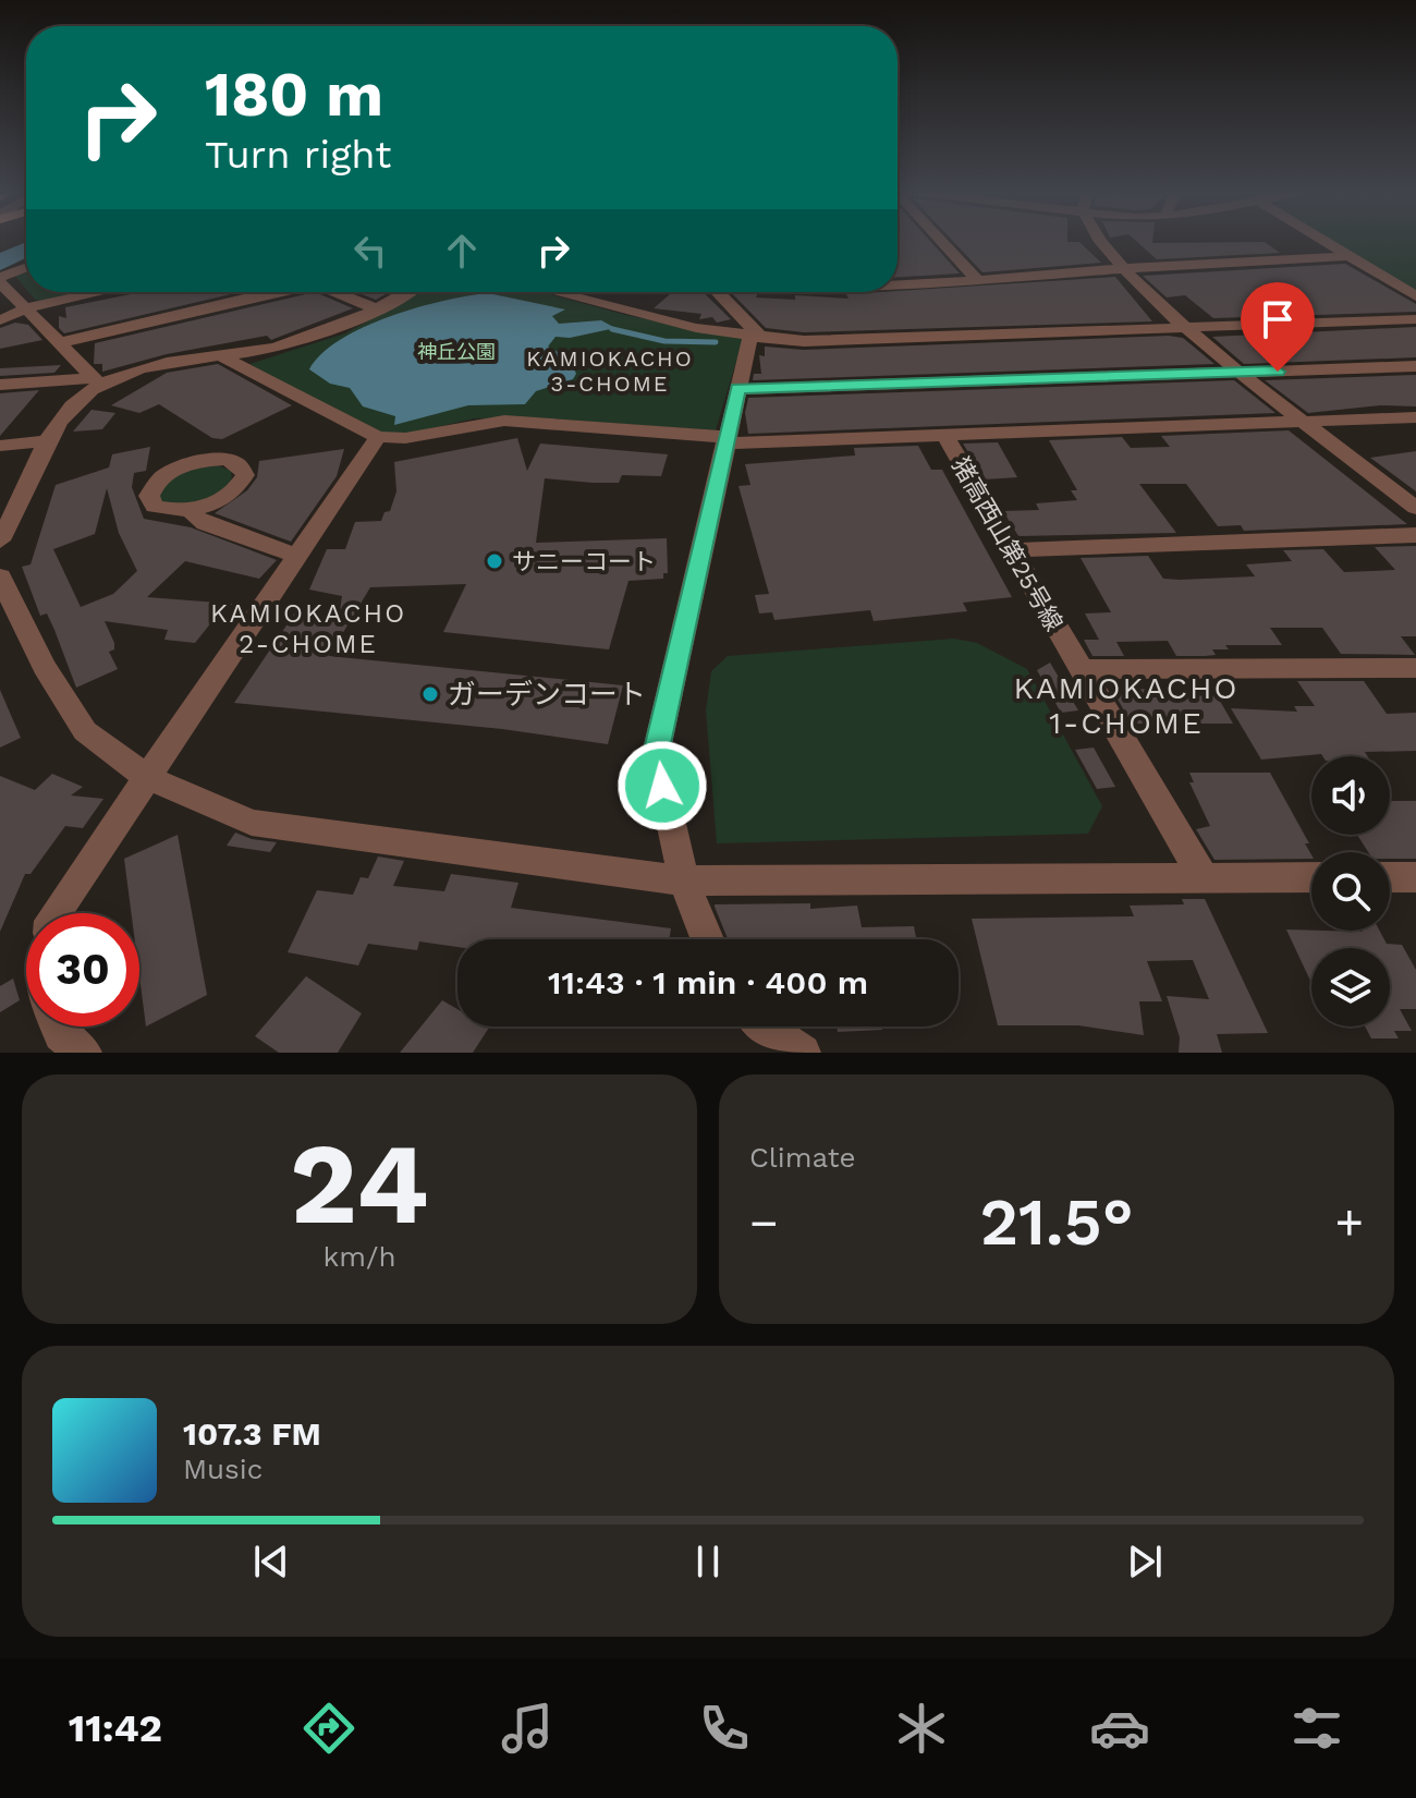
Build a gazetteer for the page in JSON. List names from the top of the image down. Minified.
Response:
{"streets":{"street":["猪高西山第25号線"]},"districts":["KAMIOKACHO 3-CHOME","KAMIOKACHO 2-CHOME","KAMIOKACHO 1-CHOME"],"parks":["神丘公園"],"places":["サニーコート","ガーデンコート"],"page":{"turn":["180 m","Turn right"],"limit":"30","trip":"11:43 · 1 min · 400 m","tile":[["24","km/h"],"Climate"],"heat":["−","21.5°","+"],"song":["107.3 FM","Music"],"tabs":"11:42"}}
